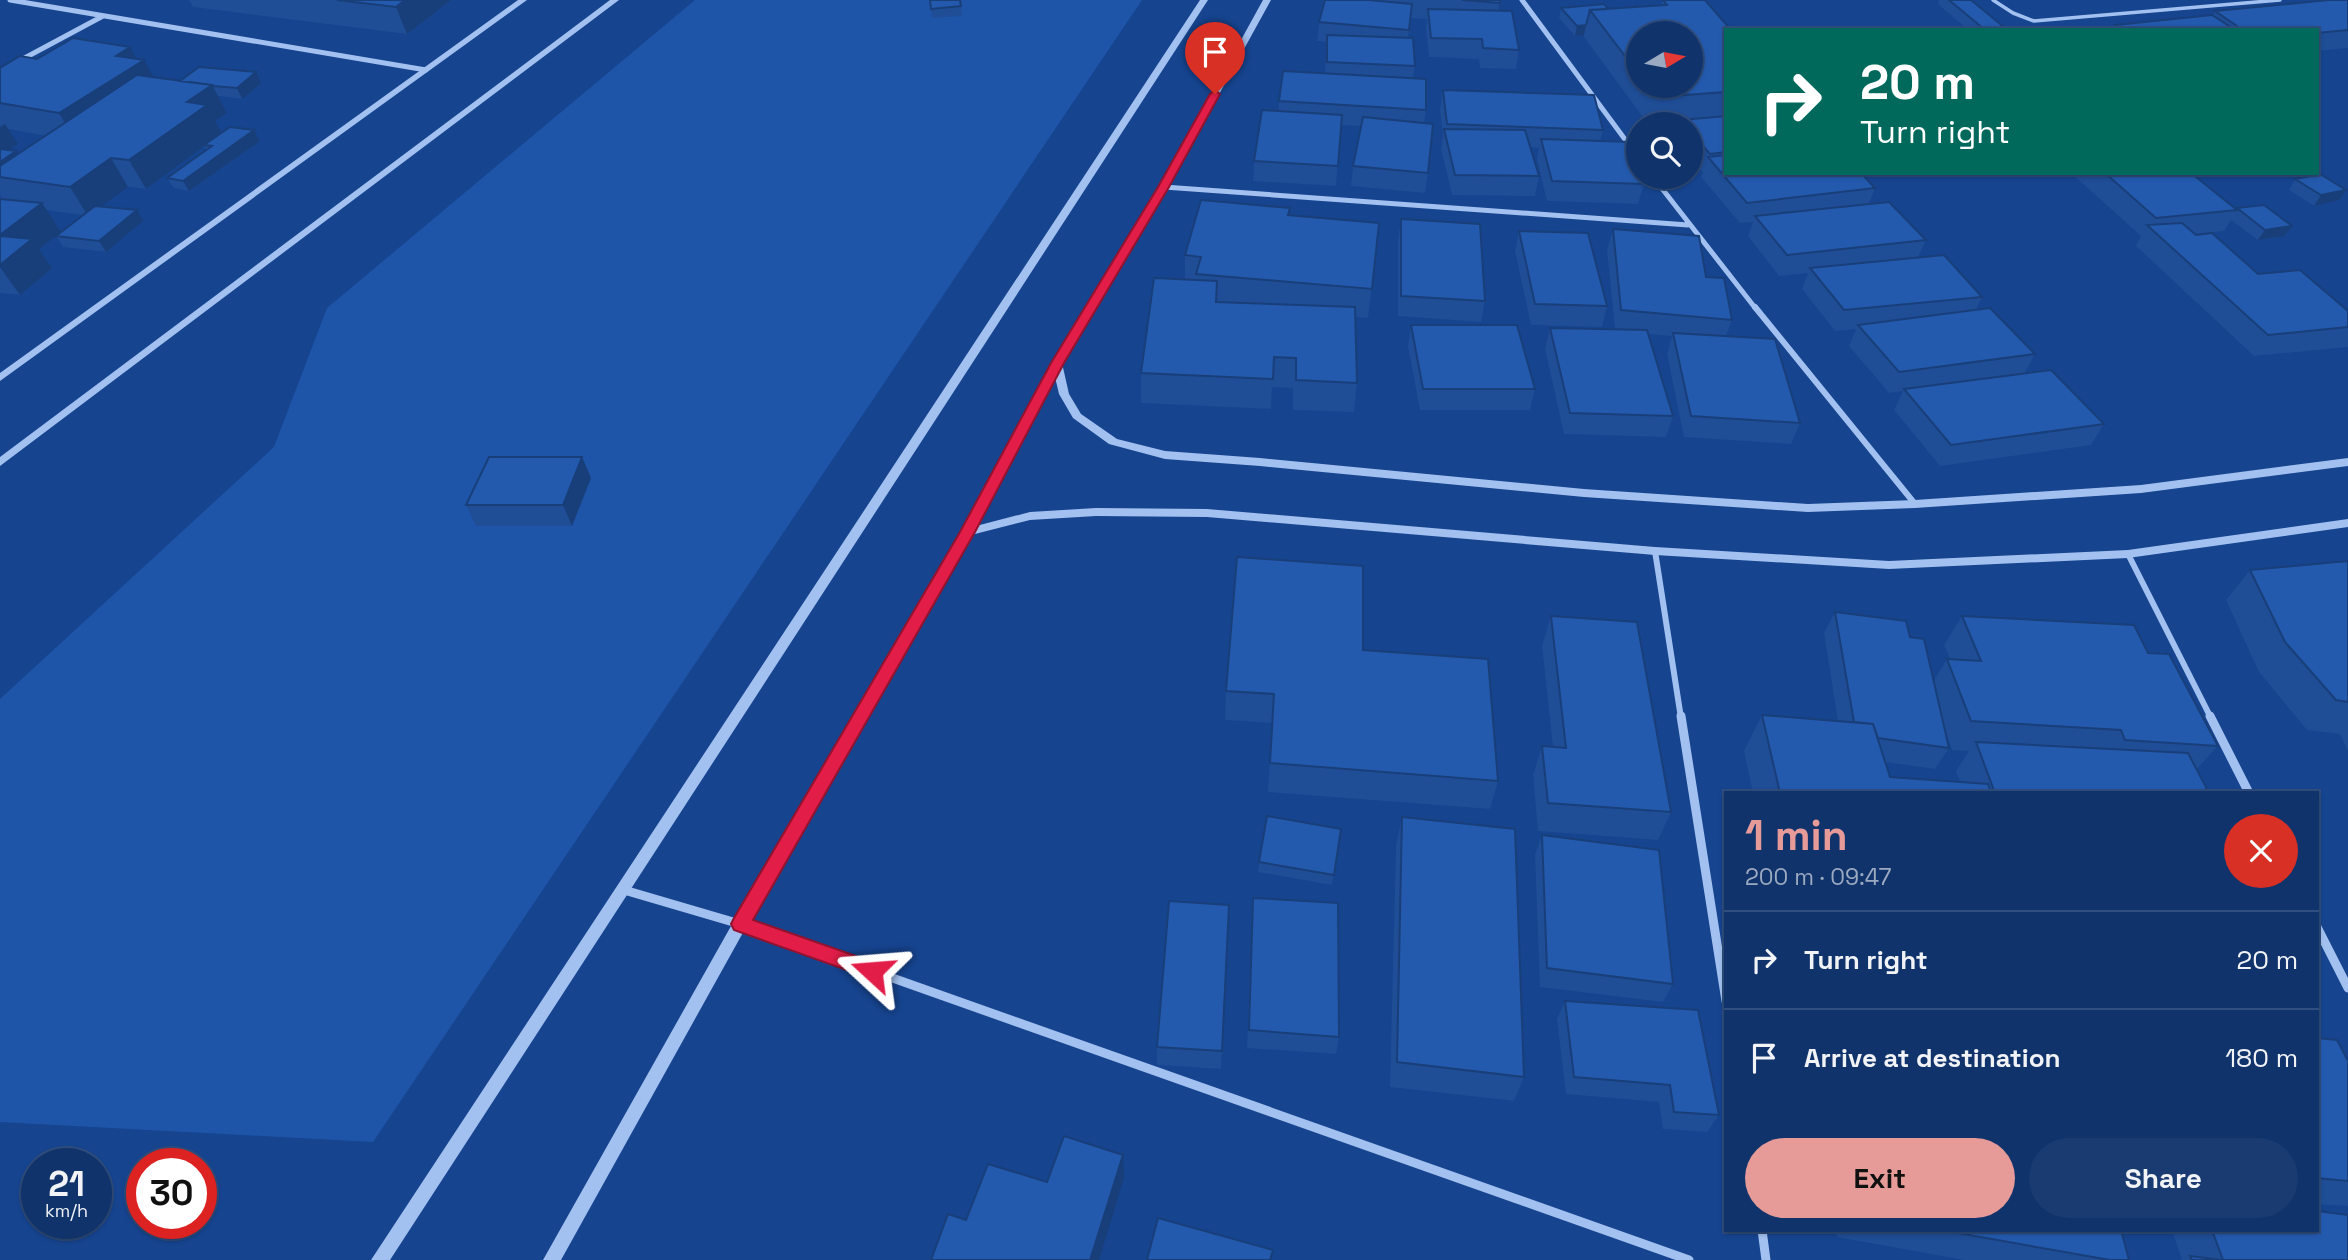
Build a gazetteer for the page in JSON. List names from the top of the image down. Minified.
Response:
{"north":"right","page":{"turn":["20 m","Turn right"],"heading":["1 min","200 m · 09:47"],"list":[{"name":"Turn right","value":"20 m"},{"name":"Arrive at destination","value":"180 m"}],"buttons":["Exit","Share"],"speed":"21 km/h","limit":"30"}}
